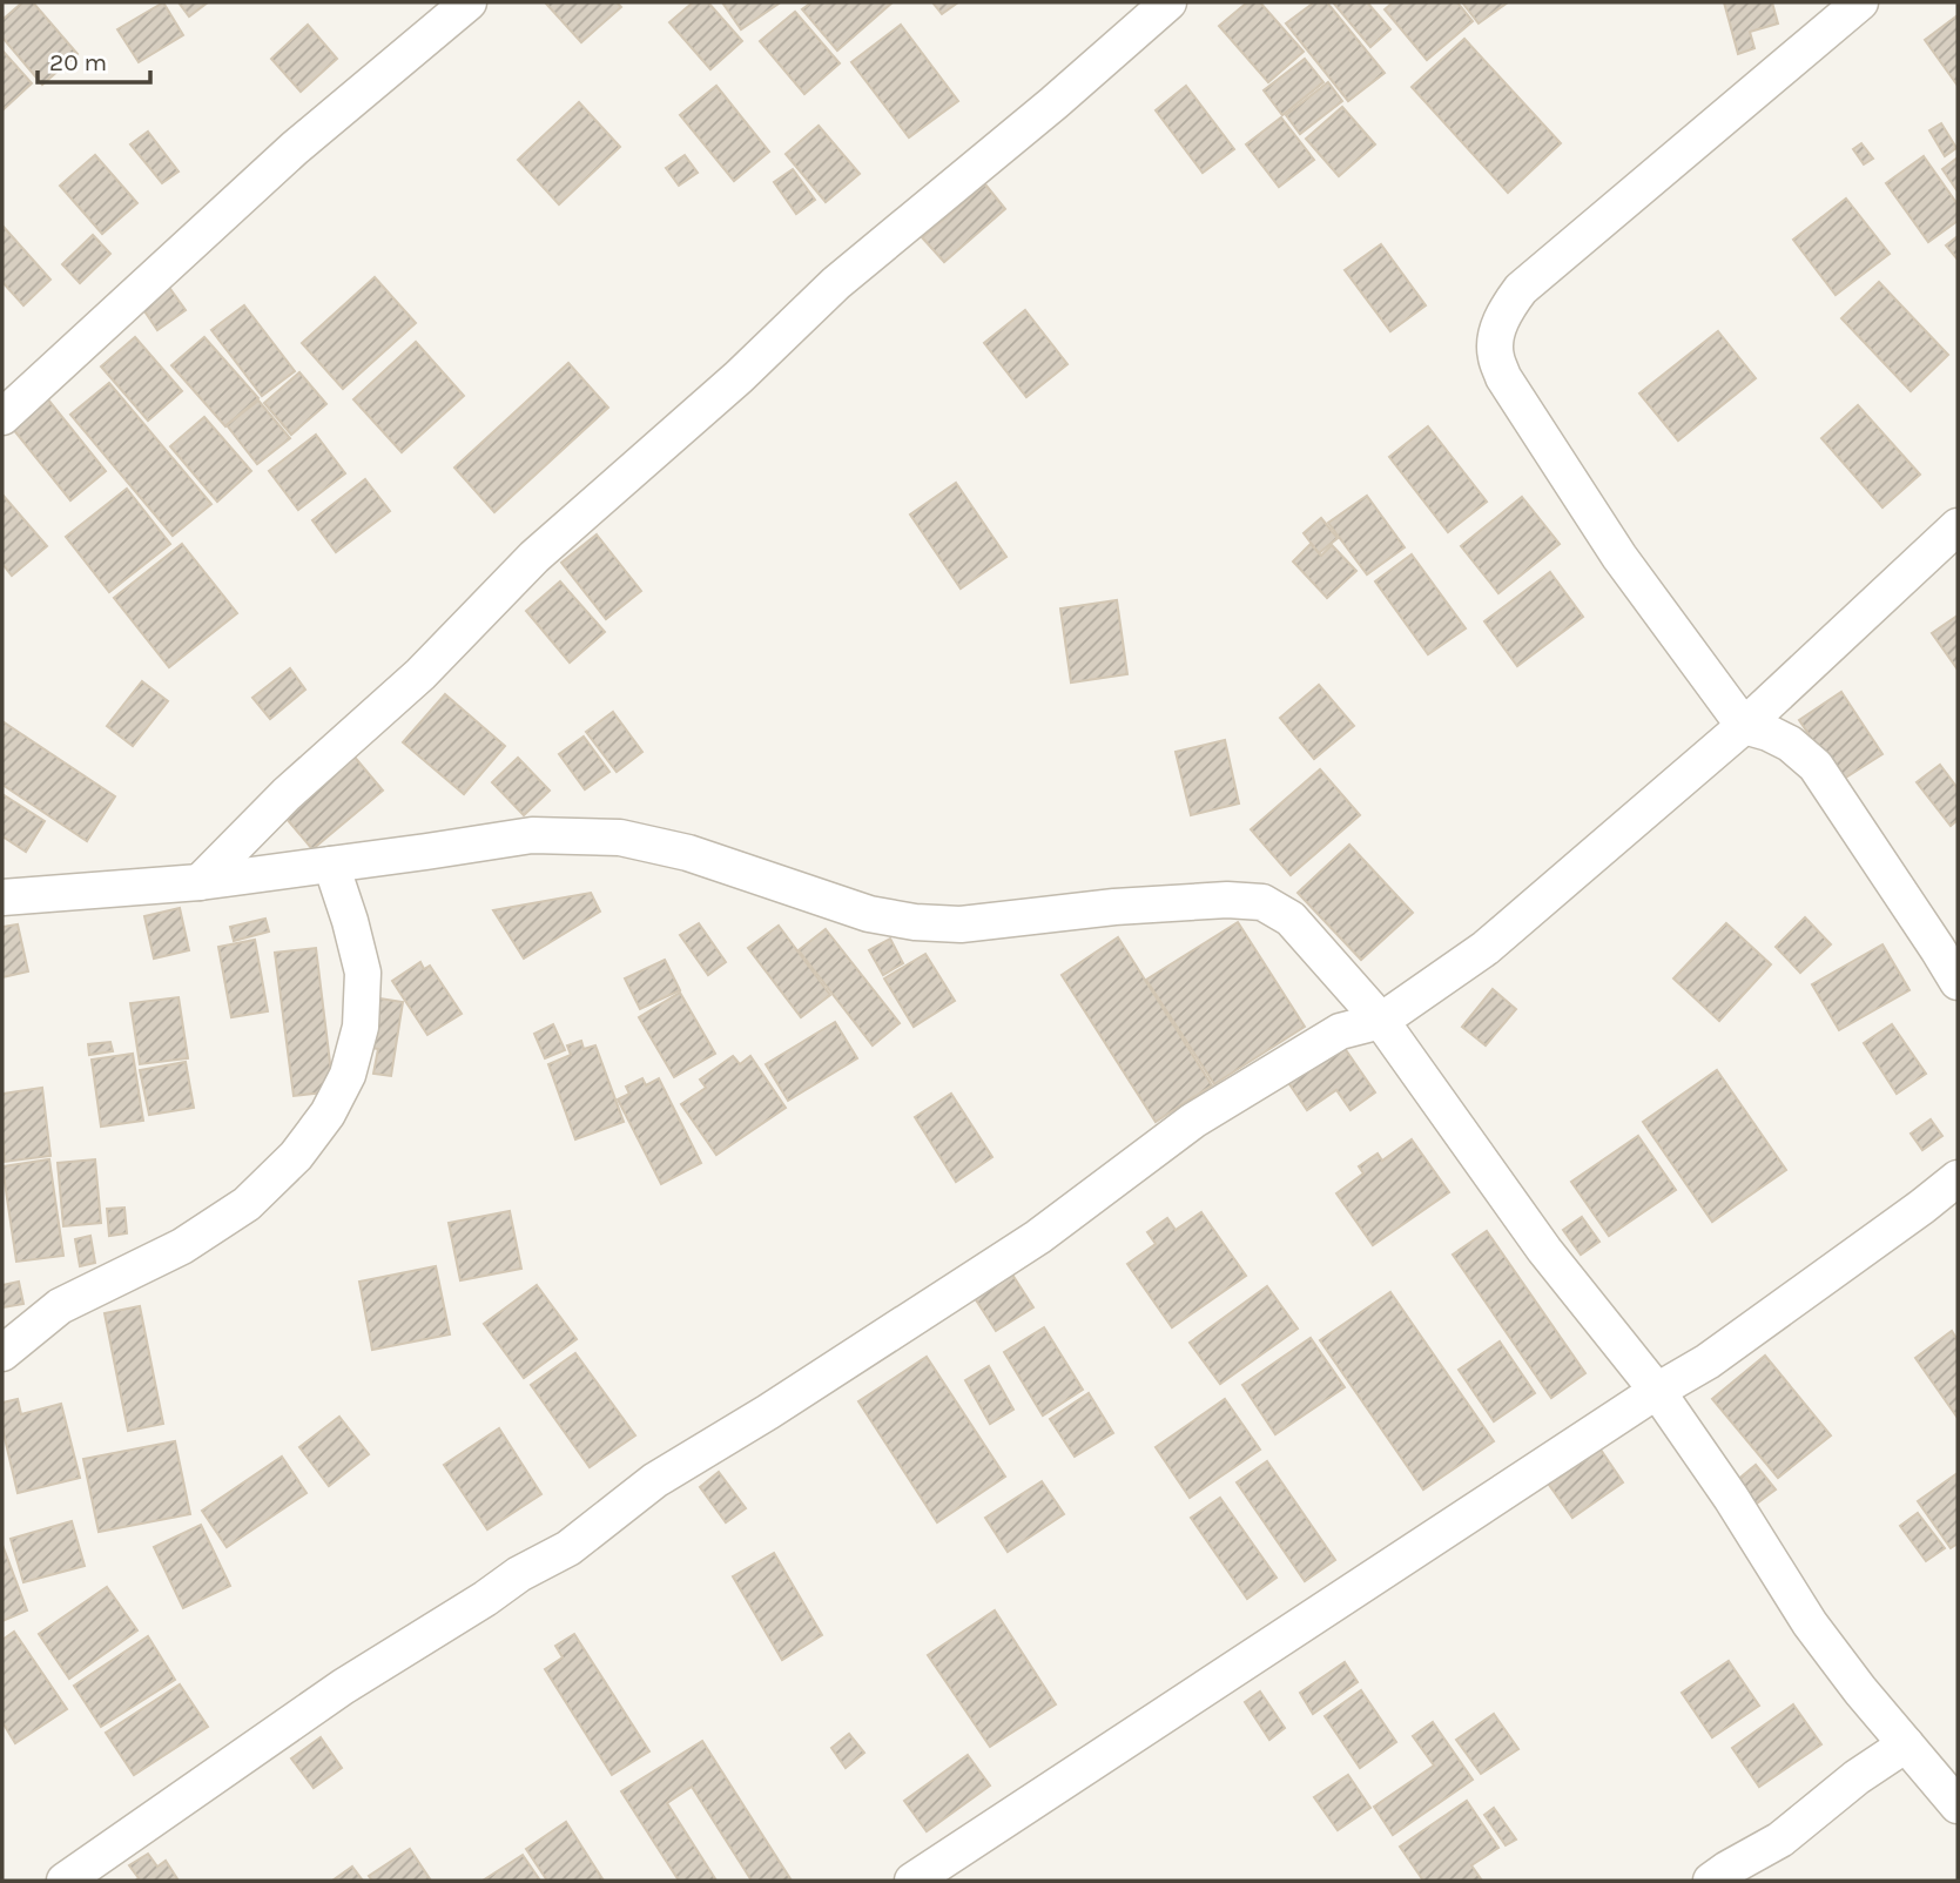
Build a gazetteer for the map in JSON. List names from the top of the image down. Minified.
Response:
{"scale_bar":"20 m"}
